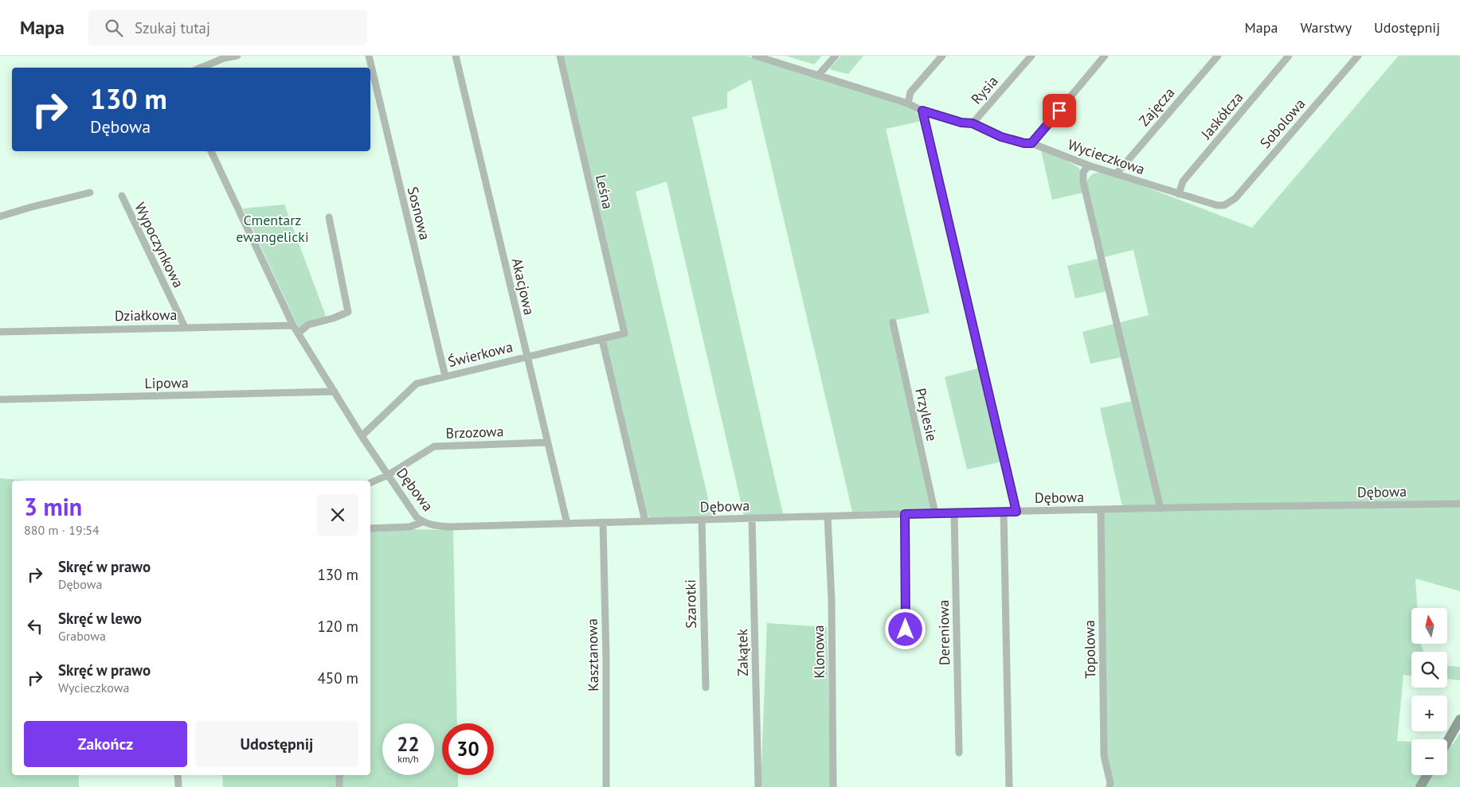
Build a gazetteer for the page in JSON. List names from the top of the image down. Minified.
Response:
{"streets":{"street":["Rysia","Zajęcza","Jaskółcza","Sobolowa","Wycieczkowa","Leśna","Sosnowa","Wypoczynkowa","Akacjowa","Działkowa","Świerkowa","Lipowa","Przylesie","Brzozowa","Dębowa","Szarotki","Dereniowa","Topolowa","Klonowa","Zakątek","Kasztanowa"]},"crossings":[["Rysia","Wycieczkowa"],["Zajęcza","Wycieczkowa"],["Jaskółcza","Wycieczkowa"],["Sobolowa","Wycieczkowa"],["Leśna","Świerkowa"],["Sosnowa","Świerkowa"],["Wypoczynkowa","Działkowa"],["Akacjowa","Świerkowa"],["Akacjowa","Brzozowa"],["Akacjowa","Dębowa"],["Działkowa","Dębowa"],["Świerkowa","Dębowa"],["Lipowa","Dębowa"],["Przylesie","Dębowa"],["Brzozowa","Dębowa"],["Dębowa","Szarotki"],["Dębowa","Dereniowa"],["Dębowa","Topolowa"],["Dębowa","Klonowa"],["Dębowa","Zakątek"],["Dębowa","Kasztanowa"]],"parks":["Cmentarz ewangelicki"],"north":"top","page":{"header":"Mapa","search":"Szukaj tutaj","nav":["Mapa","Warstwy","Udostępnij"],"turn":["130 m","Dębowa"],"heading":["3 min","880 m · 19:54"],"list":[{"name":"Skręć w prawo","note":"Dębowa","value":"130 m"},{"name":"Skręć w lewo","note":"Grabowa","value":"120 m"},{"name":"Skręć w prawo","note":"Wycieczkowa","value":"450 m"}],"map_buttons":["+","−"],"buttons":["Zakończ","Udostępnij"],"speed":"22 km/h","limit":"30"}}
